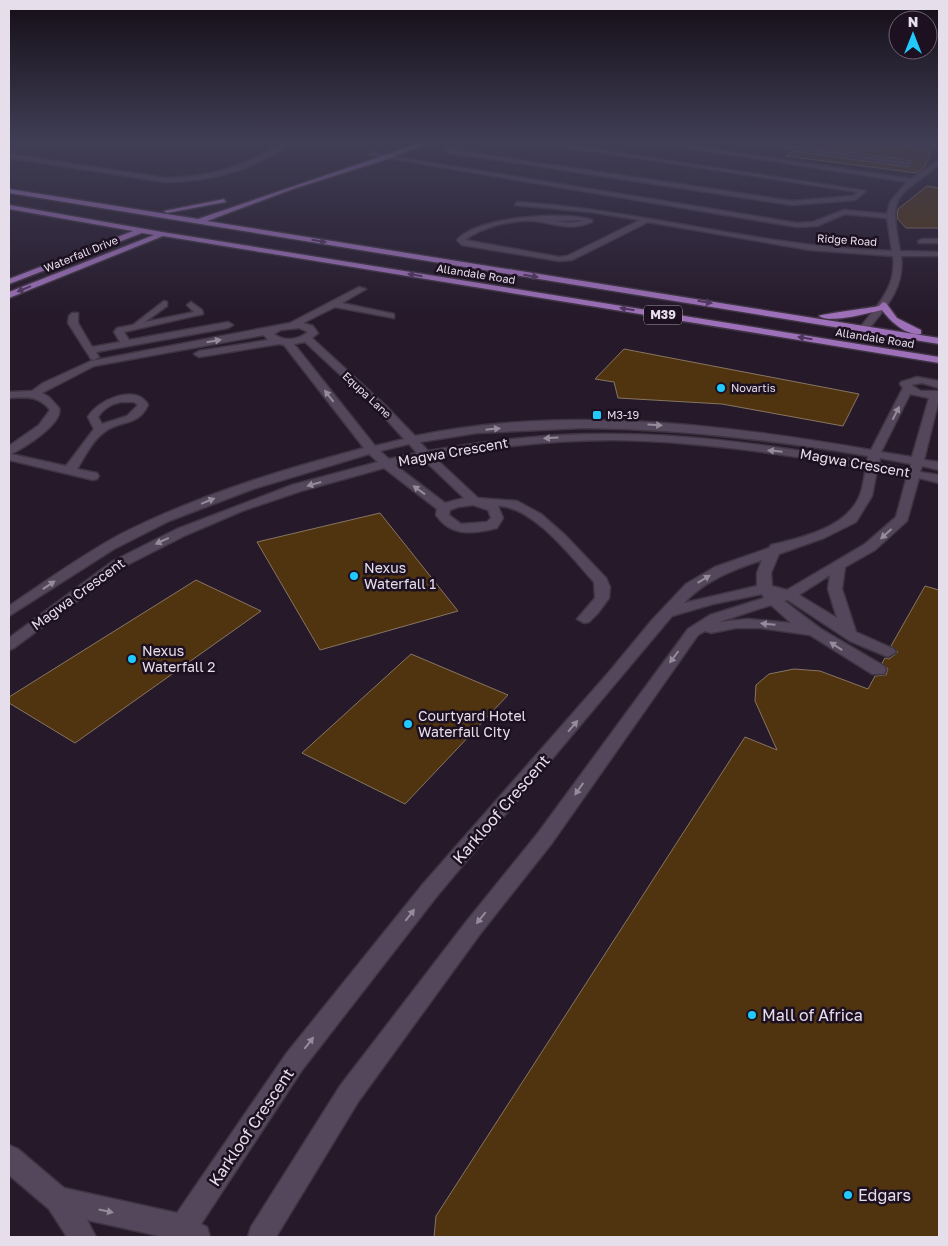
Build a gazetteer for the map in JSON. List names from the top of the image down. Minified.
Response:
{"streets":{"main road":["Waterfall Drive","Allandale Road","M39"],"street":["Ridge Road","Equpa Lane","Magwa Crescent","Karkloof Crescent"]},"crossings":[["Waterfall Drive","Allandale Road"],["Equpa Lane","Magwa Crescent"],["Magwa Crescent","Karkloof Crescent"]],"places":{"other":["Novartis","Nexus Waterfall 1","Nexus Waterfall 2","Courtyard Hotel Waterfall City","Mall of Africa","Edgars"],"transit":["M3-19"]},"north":"top"}
